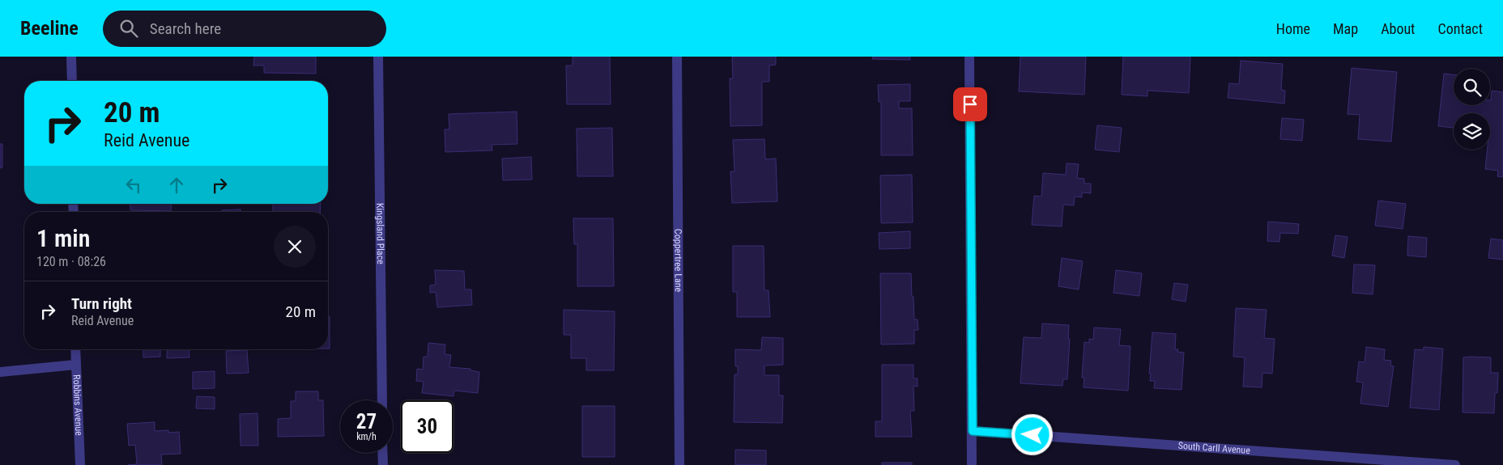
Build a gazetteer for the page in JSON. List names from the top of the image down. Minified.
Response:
{"streets":{"street":["Kingsland Place","Coppertree Lane","Robbins Avenue","South Carll Avenue"]},"page":{"header":"Beeline","search":"Search here","nav":["Home","Map","About","Contact"],"turn":["20 m","Reid Avenue"],"heading":["1 min","120 m · 08:26"],"list":[{"name":"Turn right","note":"Reid Avenue","value":"20 m"}],"speed":"27 km/h","limit":"30"}}
